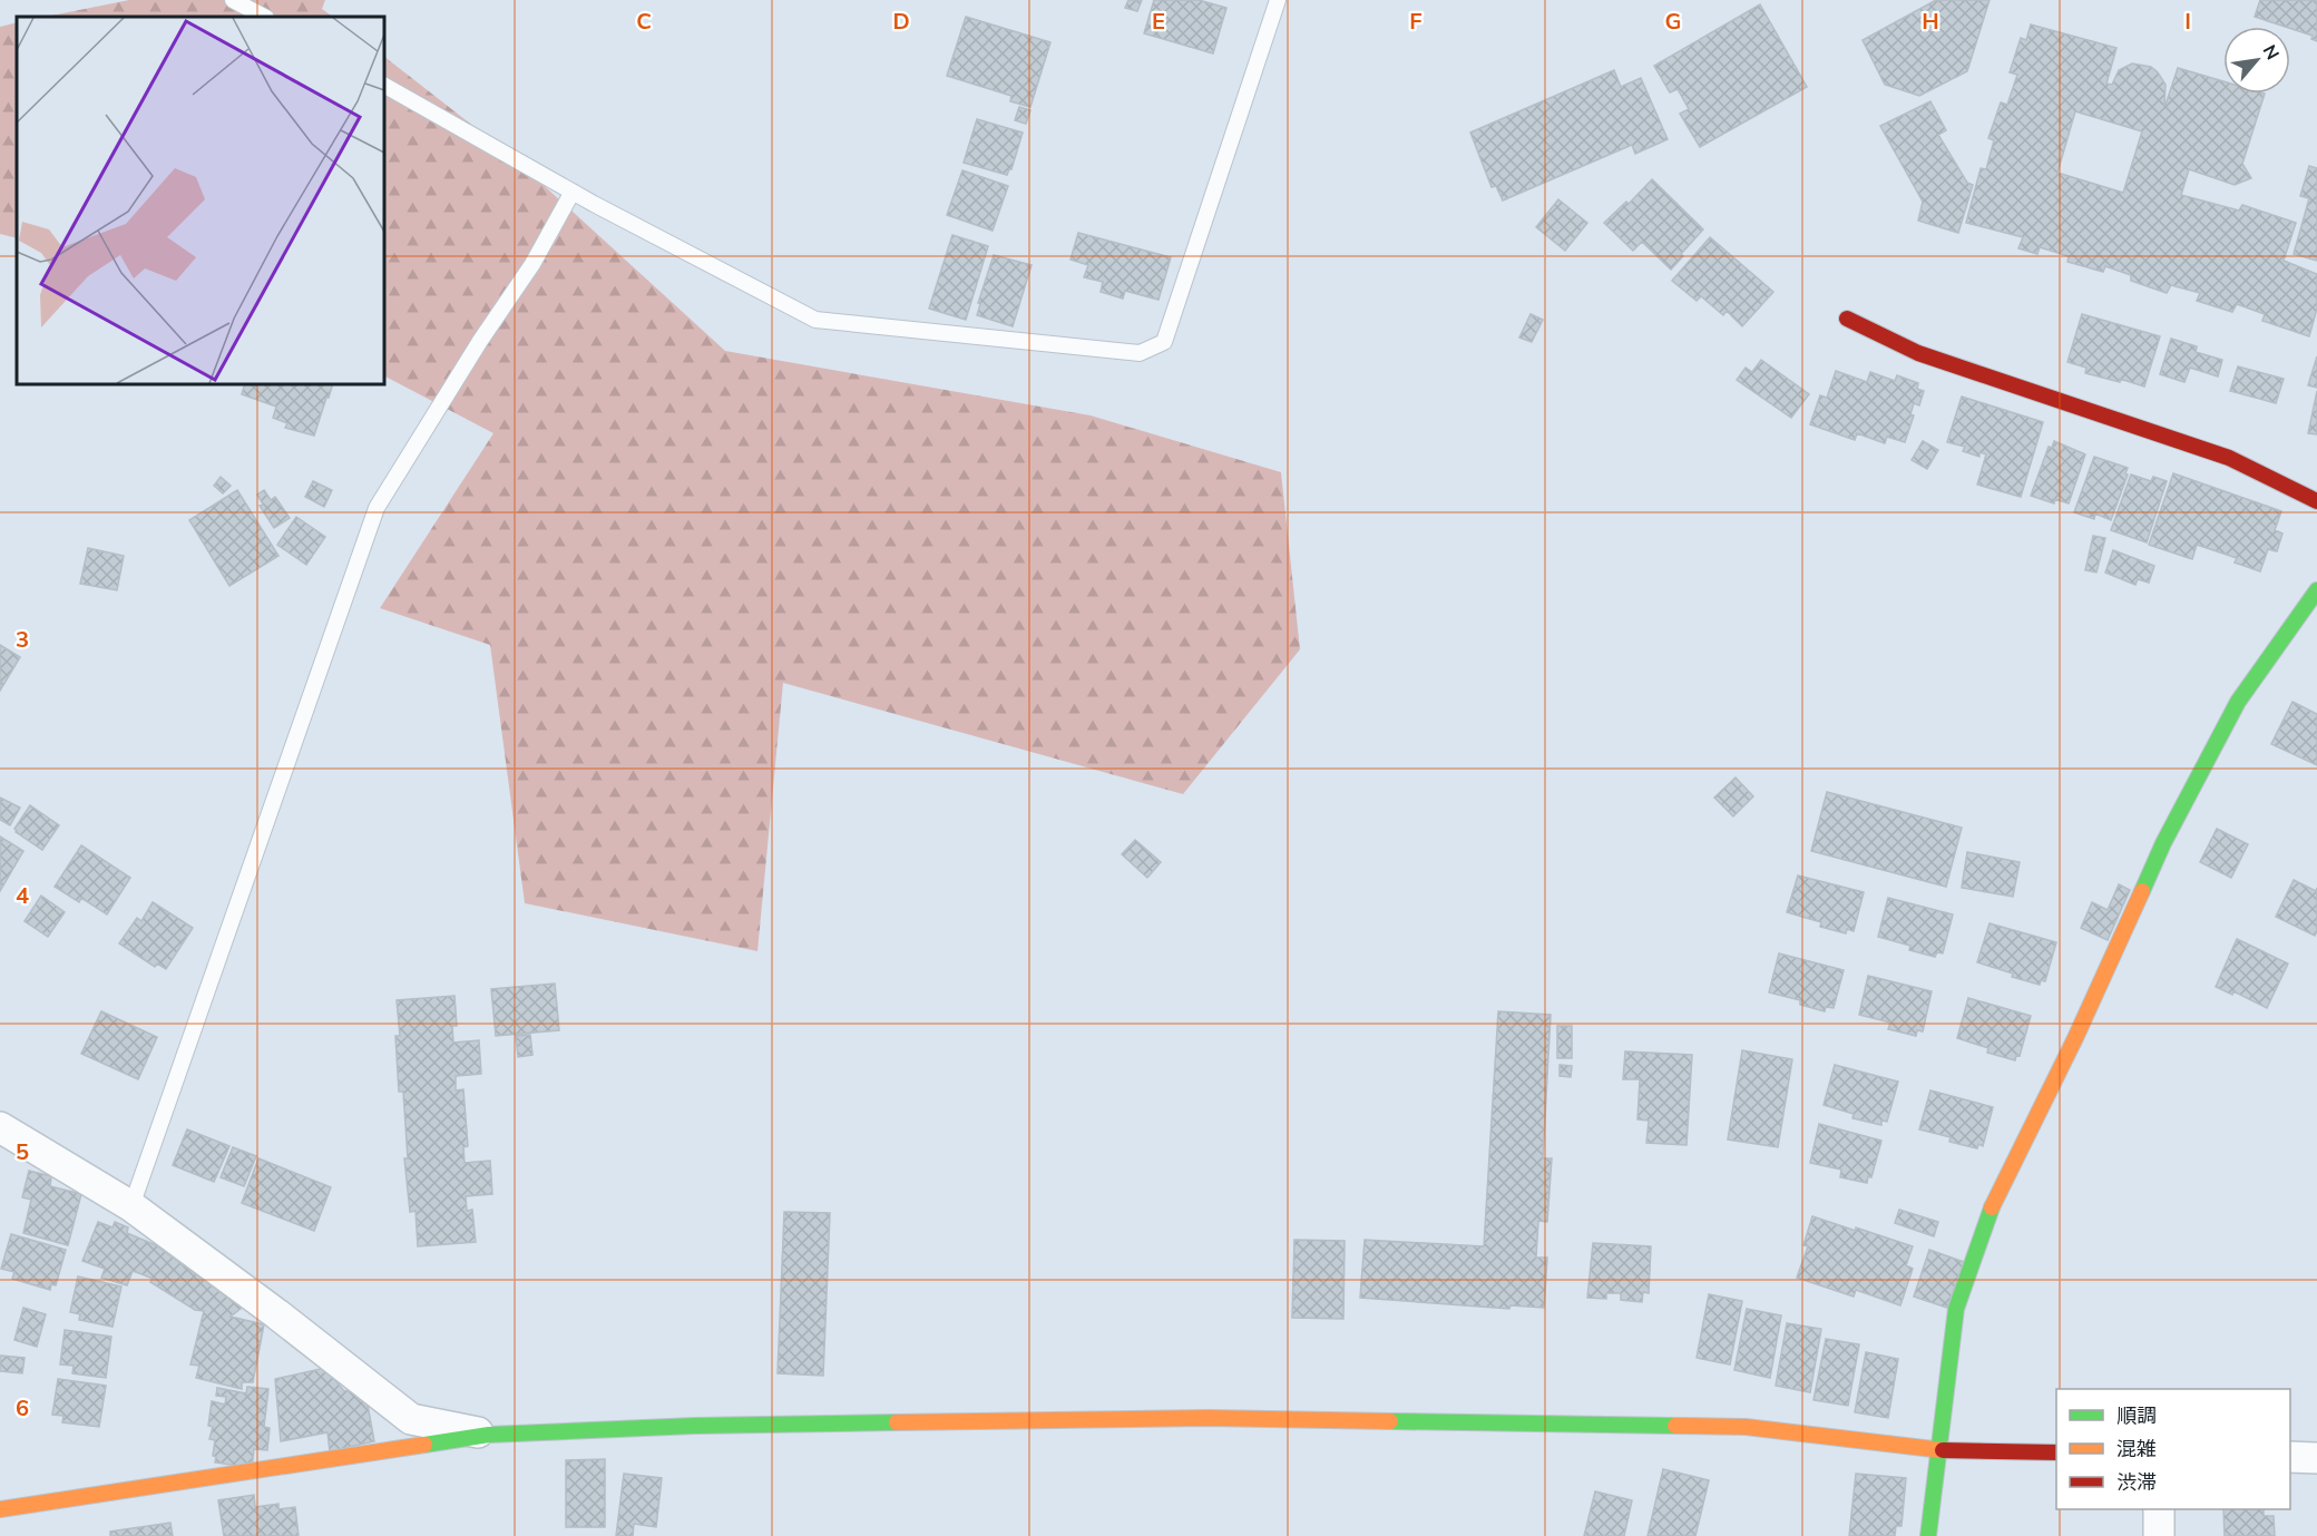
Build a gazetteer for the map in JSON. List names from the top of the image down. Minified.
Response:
{"legend":["順調","混雑","渋滞"],"north":"top right","grid":{"columns":["C","D","E","F","G","H","I"],"rows":["3","4","5","6"]}}
